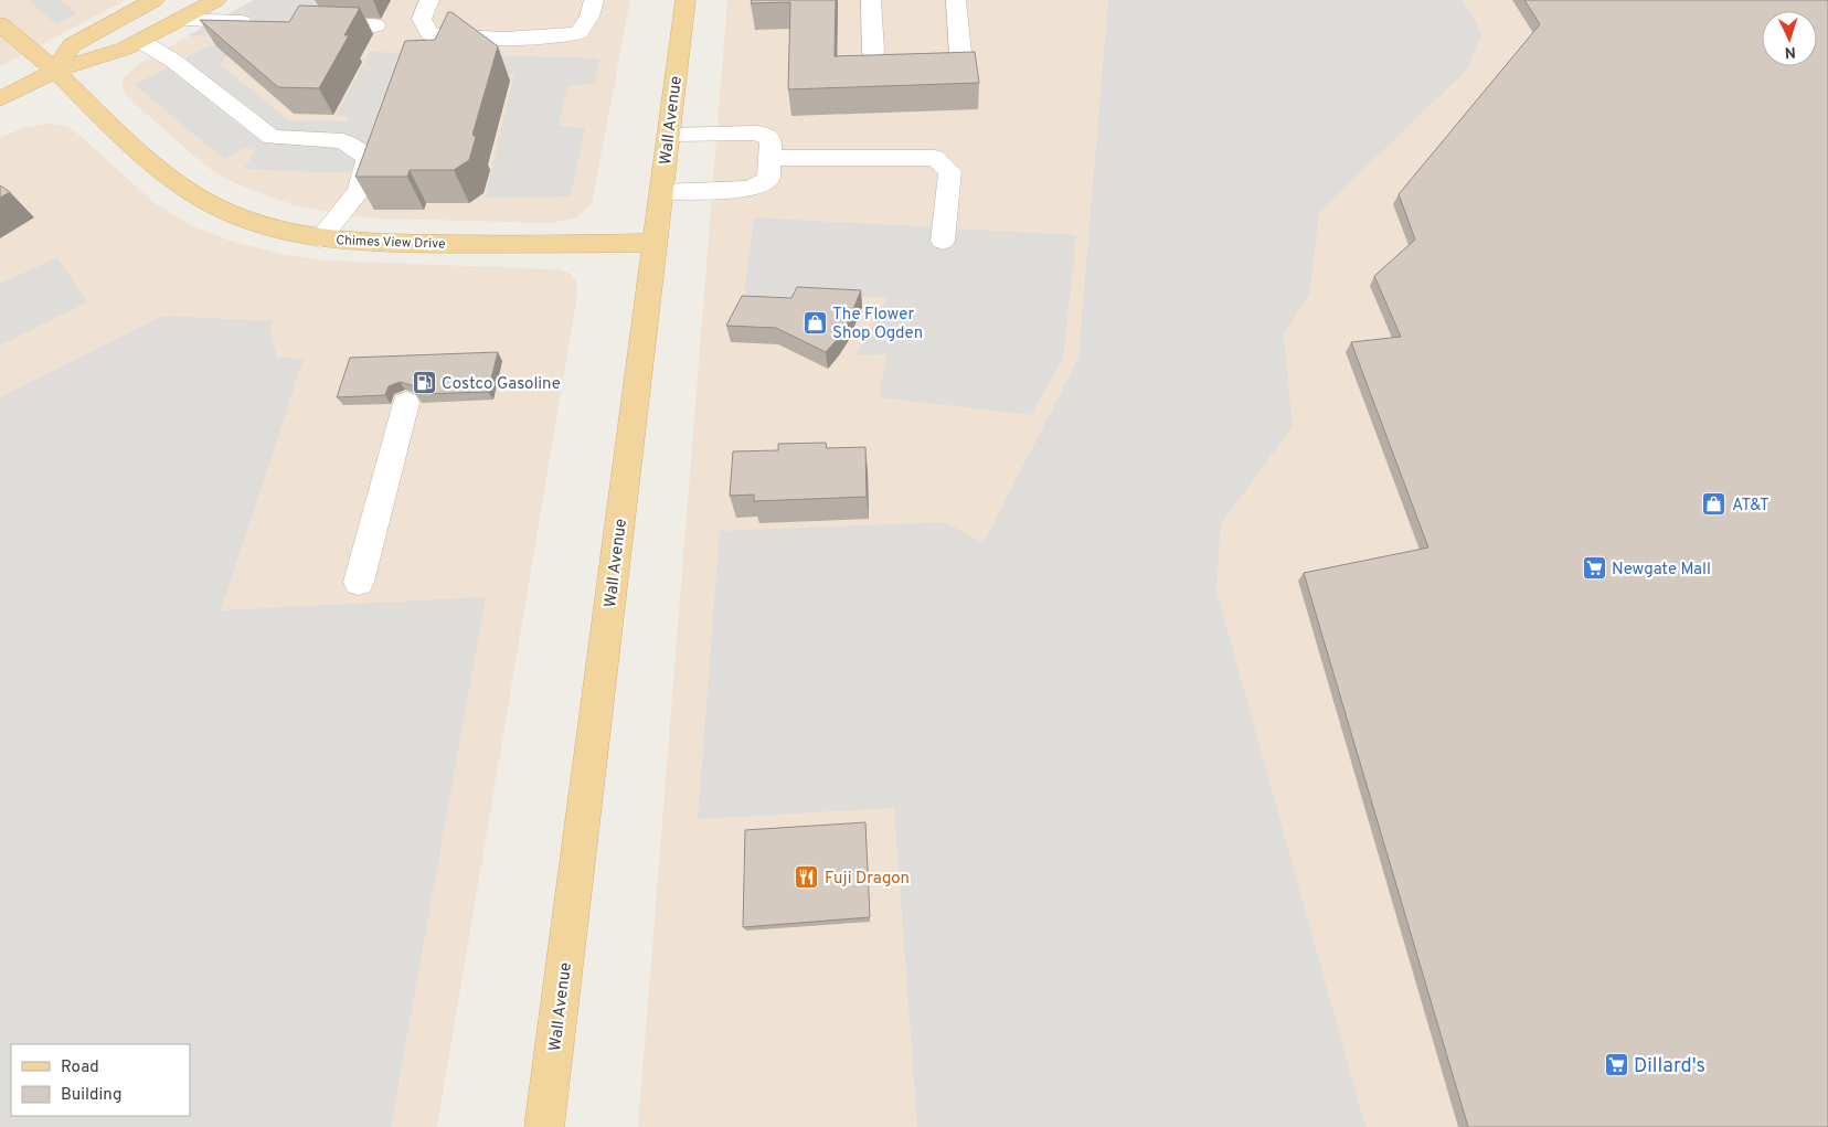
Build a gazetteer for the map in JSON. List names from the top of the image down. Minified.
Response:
{"streets":{"main road":["Wall Avenue","Chimes View Drive"]},"crossings":[["Wall Avenue","Chimes View Drive"]],"places":{"shop":["The Flower Shop Ogden","AT&T"],"fuel station":["Costco Gasoline"],"supermarket":["Newgate Mall","Dillard's"],"restaurant":["Fuji Dragon"]},"legend":["Road","Building"],"north":"bottom"}
